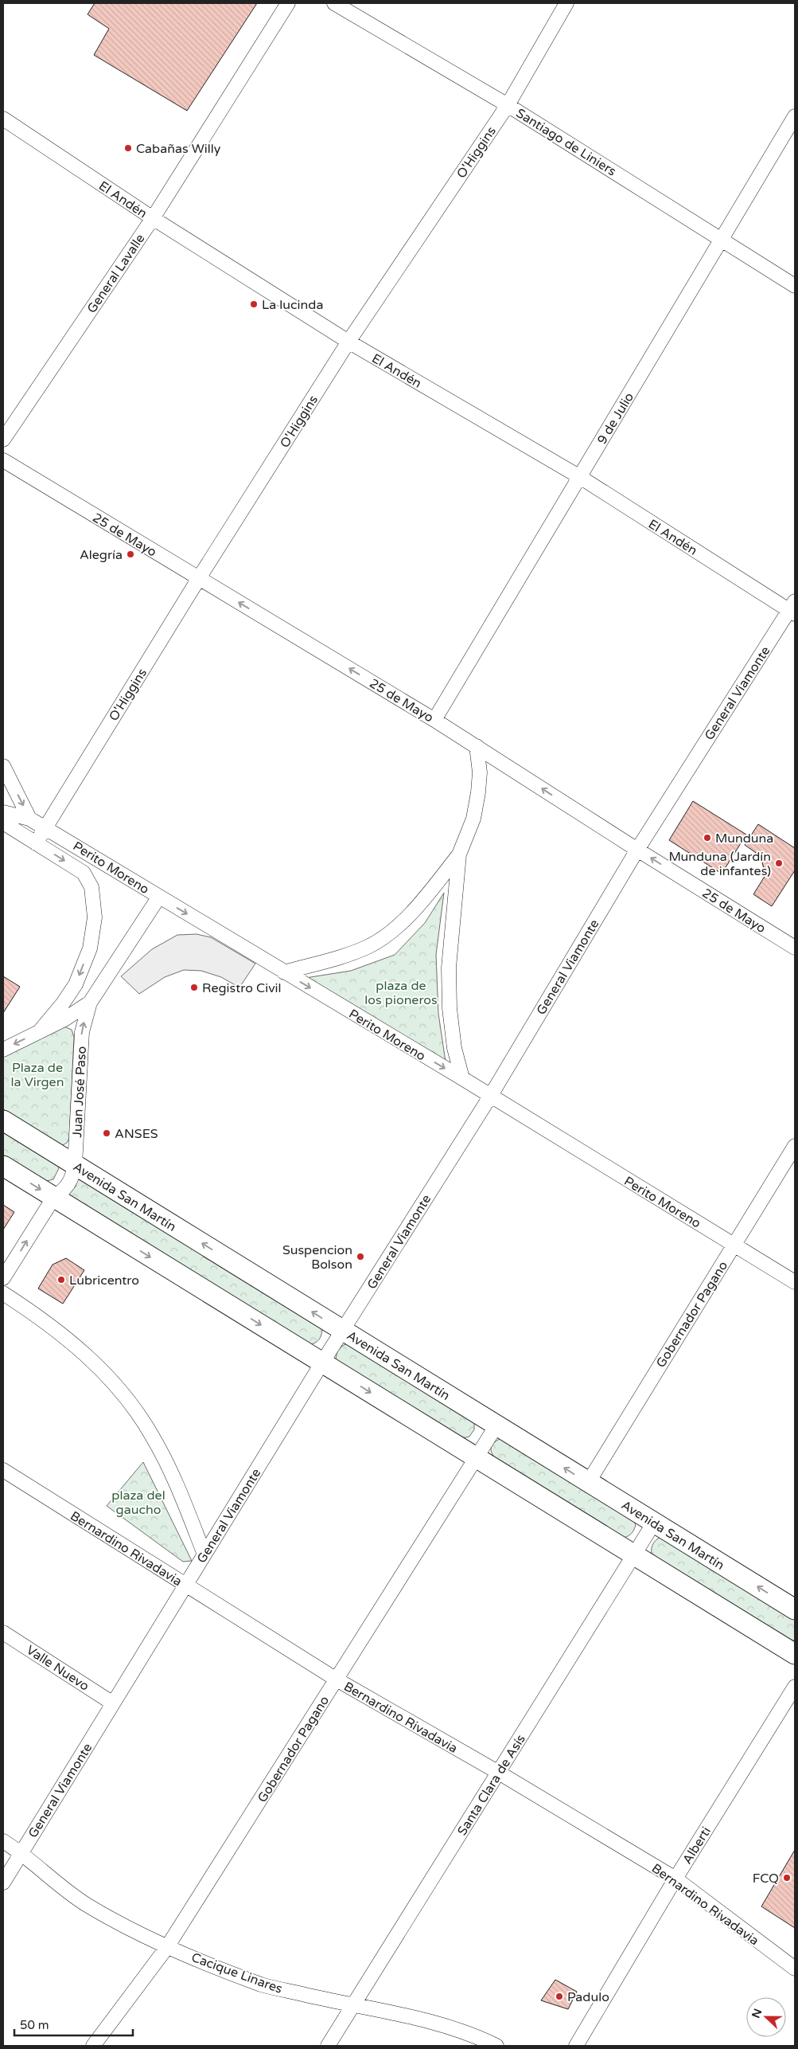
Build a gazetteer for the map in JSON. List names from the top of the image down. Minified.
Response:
{"streets":{"main road":["Avenida San Martín"],"street":["Santiago de Liniers","O'Higgins","El Andén","General Lavalle","9 de Julio","25 de Mayo","General Viamonte","Perito Moreno","Juan José Paso","Gobernador Pagano","Bernardino Rivadavia","Valle Nuevo","Santa Clara de Asís","Alberti","Cacique Linares"]},"crossings":[["Santiago de Liniers","O'Higgins"],["Santiago de Liniers","9 de Julio"],["O'Higgins","El Andén"],["O'Higgins","25 de Mayo"],["O'Higgins","Perito Moreno"],["El Andén","General Lavalle"],["El Andén","9 de Julio"],["El Andén","General Viamonte"],["9 de Julio","25 de Mayo"],["25 de Mayo","General Viamonte"],["General Viamonte","Perito Moreno"],["General Viamonte","Avenida San Martín"],["General Viamonte","Bernardino Rivadavia"],["General Viamonte","Valle Nuevo"],["General Viamonte","Cacique Linares"],["Perito Moreno","Juan José Paso"],["Perito Moreno","Gobernador Pagano"],["Juan José Paso","Avenida San Martín"],["Avenida San Martín","Gobernador Pagano"],["Avenida San Martín","Santa Clara de Asís"],["Gobernador Pagano","Bernardino Rivadavia"],["Gobernador Pagano","Cacique Linares"],["Bernardino Rivadavia","Santa Clara de Asís"],["Bernardino Rivadavia","Alberti"],["Santa Clara de Asís","Cacique Linares"]],"one_way":["25 de Mayo","Perito Moreno"],"parks":["plaza de los pioneros","Plaza de la Virgen","plaza del gaucho"],"places":["Cabañas Willy","La lucinda","Alegría","Munduna","Munduna (Jardín de infantes)","Registro Civil","ANSES","Suspencion Bolson","Lubricentro","FCQ","Padulo"],"scale_bar":"50 m","north":"left"}
